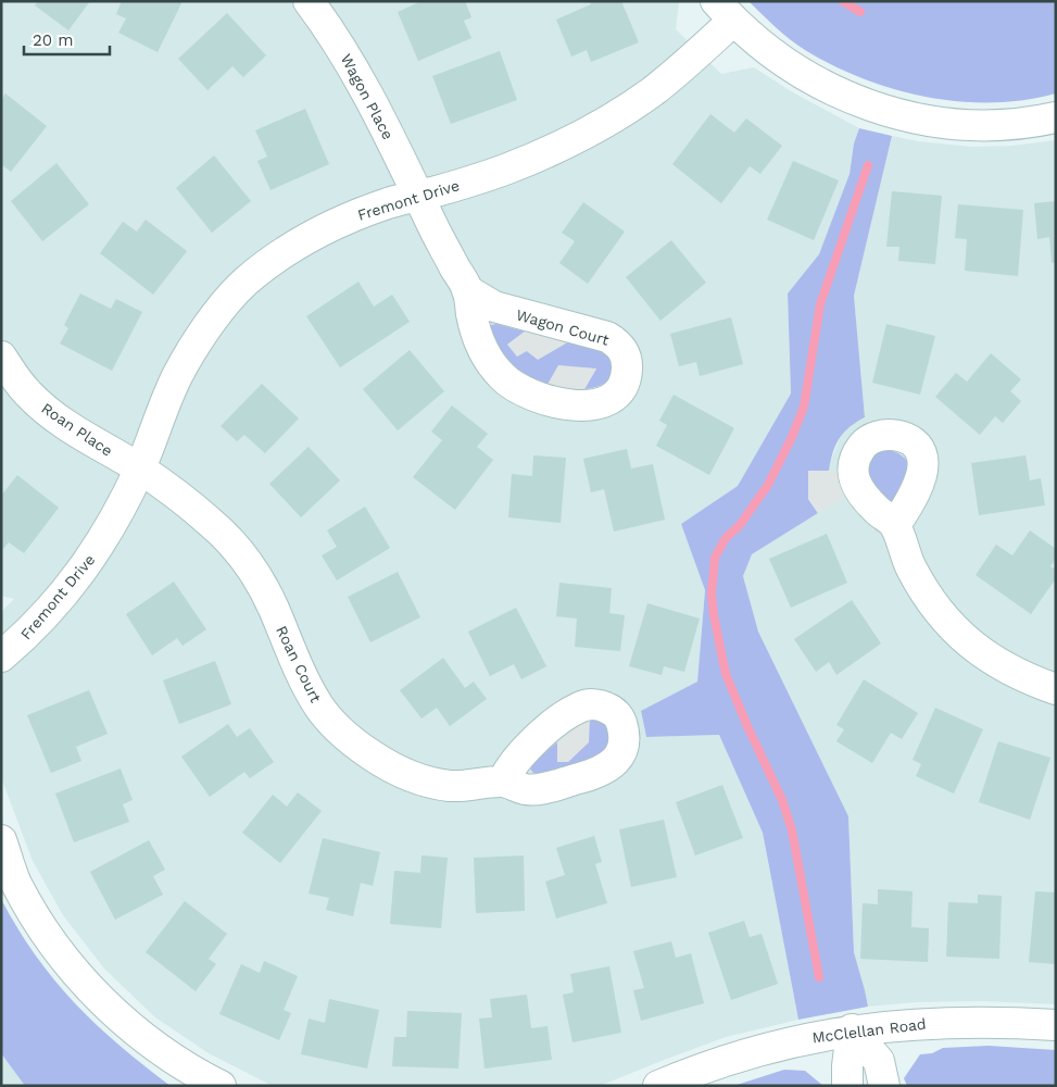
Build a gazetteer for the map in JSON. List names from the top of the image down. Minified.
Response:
{"streets":{"street":["Wagon Place","Fremont Drive","Wagon Court","Roan Place","Roan Court","McClellan Road"]},"crossings":[["Wagon Place","Fremont Drive"],["Wagon Place","Wagon Court"],["Fremont Drive","Wagon Court"],["Fremont Drive","Roan Place"],["Fremont Drive","Roan Court"],["Roan Place","Roan Court"]],"scale_bar":"20 m"}
